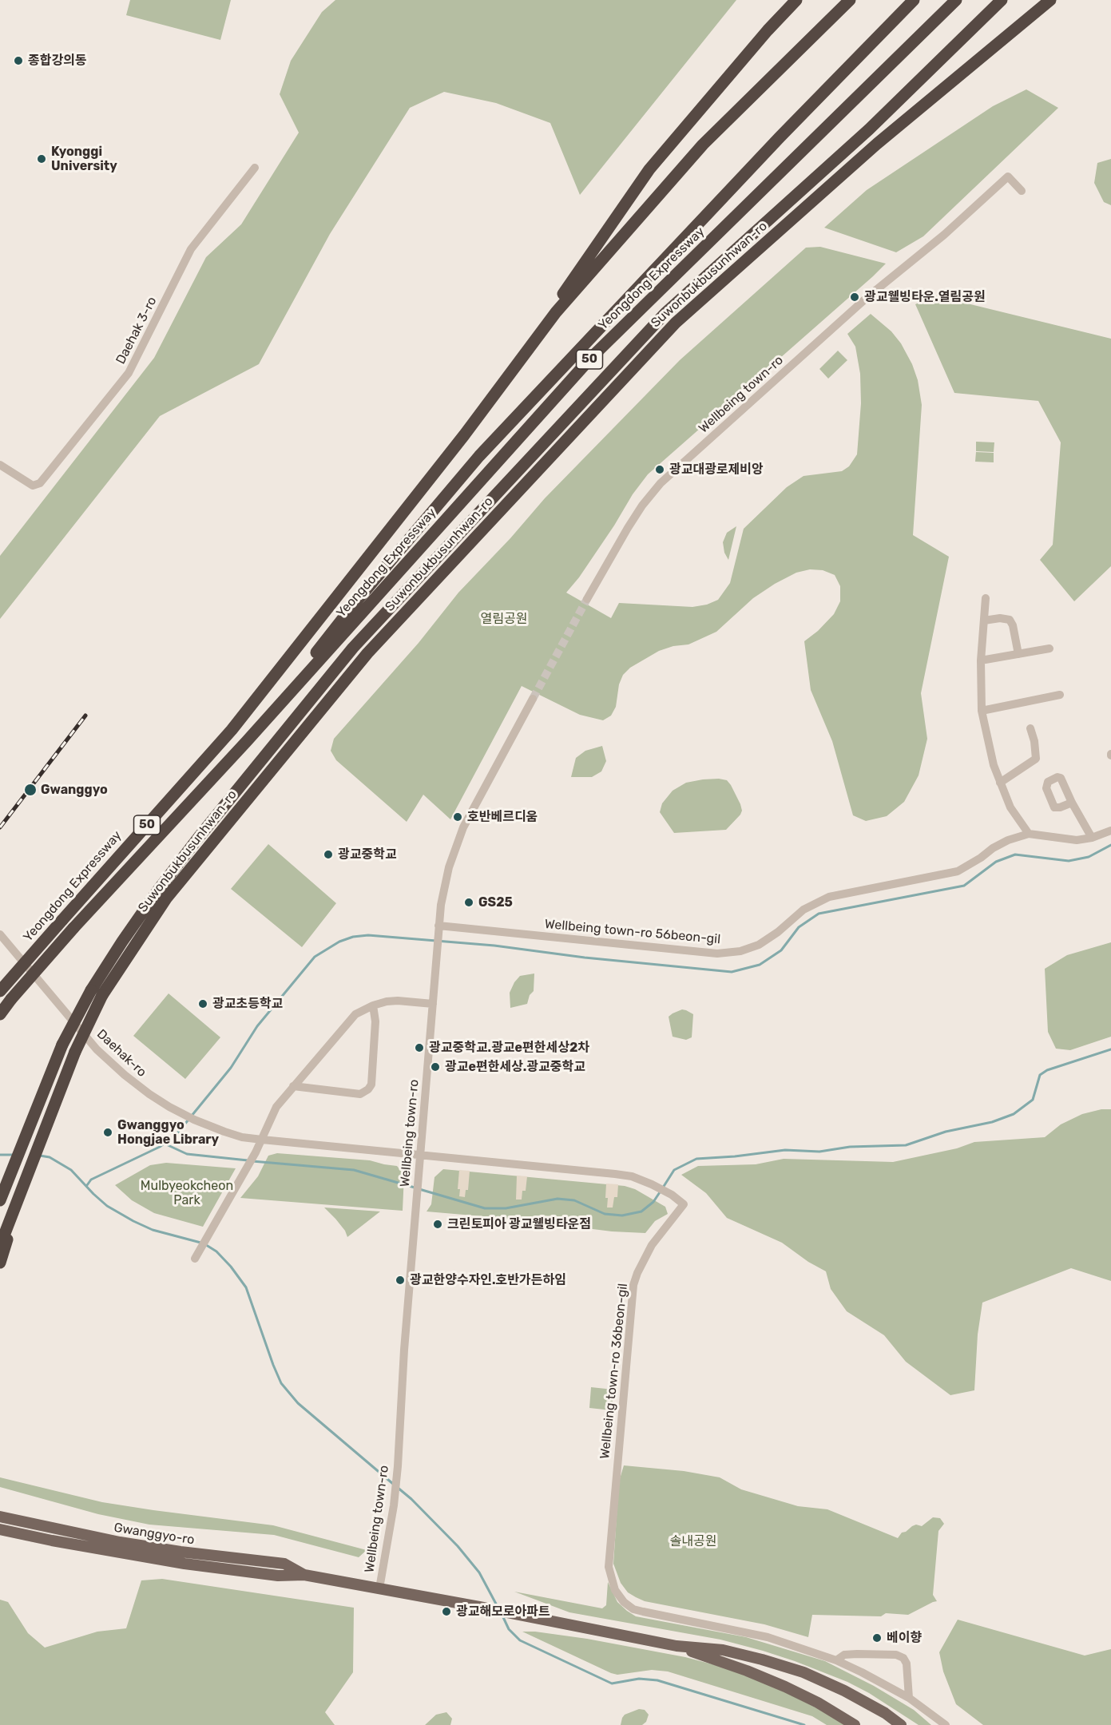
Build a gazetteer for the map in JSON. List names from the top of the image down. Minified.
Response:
{"streets":{"highway":["Suwonbukbusunhwan-ro","Yeongdong Expressway","50"],"main road":["Gwanggyo-ro"],"street":["Daehak 3-ro","Wellbeing town-ro","Wellbeing town-ro 56beon-gil","Daehak-ro","Wellbeing town-ro 36beon-gil"]},"crossings":[["Wellbeing town-ro","Wellbeing town-ro 56beon-gil"],["Wellbeing town-ro","Daehak-ro"],["Wellbeing town-ro","Wellbeing town-ro 36beon-gil"],["Wellbeing town-ro","Gwanggyo-ro"],["Daehak-ro","Wellbeing town-ro 36beon-gil"]],"parks":["열림공원","Mulbyeokcheon Park","솔내공원"],"places":["종합강의동","Kyonggi University","광교웰빙타운.열림공원","광교대광로제비앙","Gwanggyo","호반베르디움","광교중학교","GS25","광교초등학교","광교중학교.광교e편한세상2차","광교e편한세상.광교중학교","Gwanggyo Hongjae Library","크린토피아 광교웰빙타운점","광교한양수자인.호반가든하임","광교해모로아파트","베이향"]}
